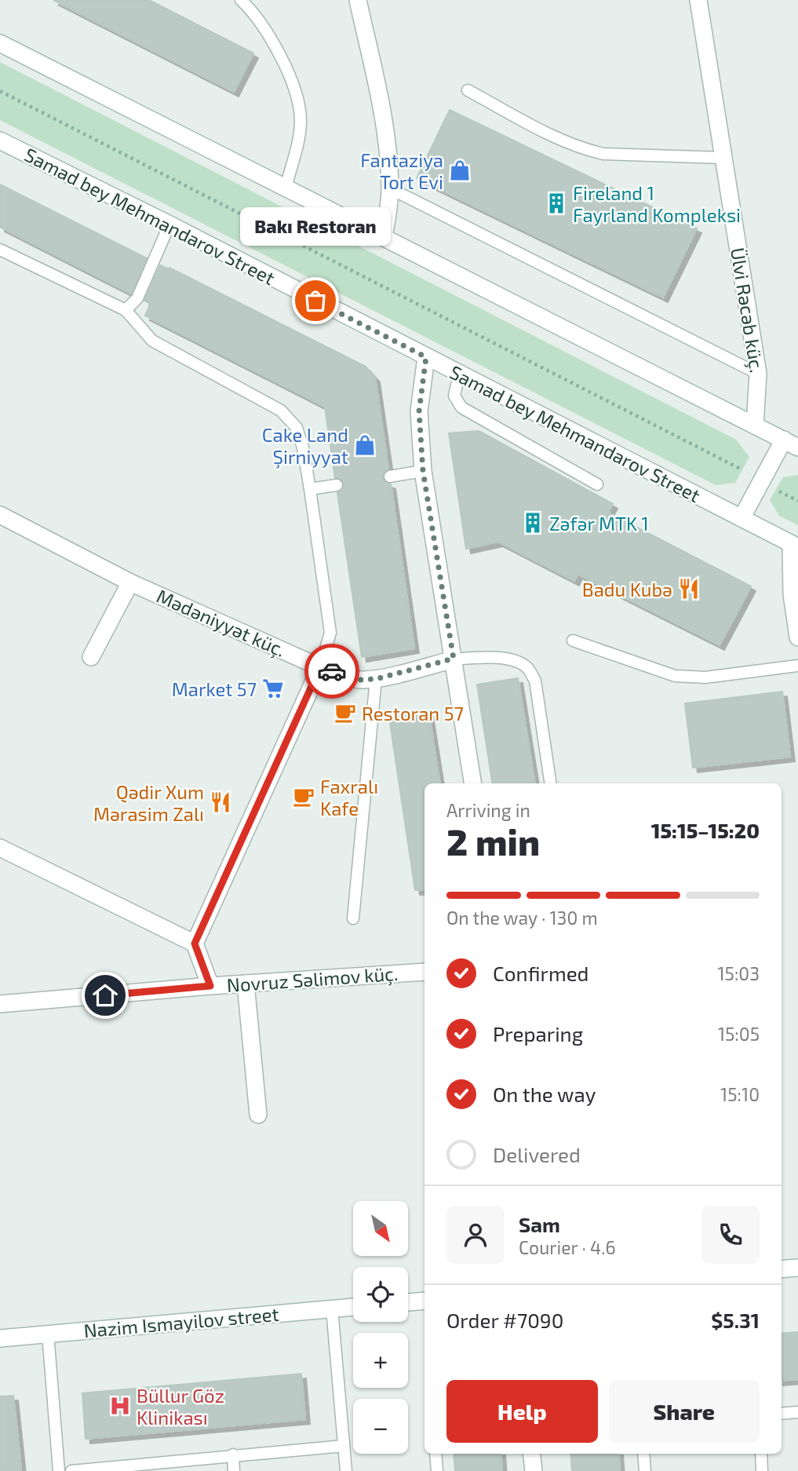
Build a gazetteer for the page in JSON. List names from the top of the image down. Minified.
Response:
{"streets":{"street":["Samad bey Mehmandarov Street","Ülvi Rəcəb küç.","Mədəniyyət küç.","Novruz Səlimov küç.","Nazim Ismayilov street"]},"places":{"shop":["Fantaziya Tort Evi","Cake Land Şirniyyat"],"building":["Fireland 1 Fayrland Kompleksi","Zəfər MTK 1"],"other":["Bakı Restoran"],"restaurant":["Badu Kubə","Qədir Xum Mərasim Zalı"],"supermarket":["Market 57"],"cafe":["Restoran 57","Faxralı Kafe"],"hospital":["Büllur Göz Klinikası"]},"north":"bottom right","page":{"bubble":"Bakı Restoran","heading":["2 min","Arriving in","15:15–15:20"],"panel":["Sam","Courier · 4.6","Order #7090","$5.31"],"bar":"On the way · 130 m","list":[["Confirmed","15:03"],["Preparing","15:05"],["On the way","15:10"],"Delivered"],"map_buttons":["+","−"],"buttons":["Help","Share"]}}
